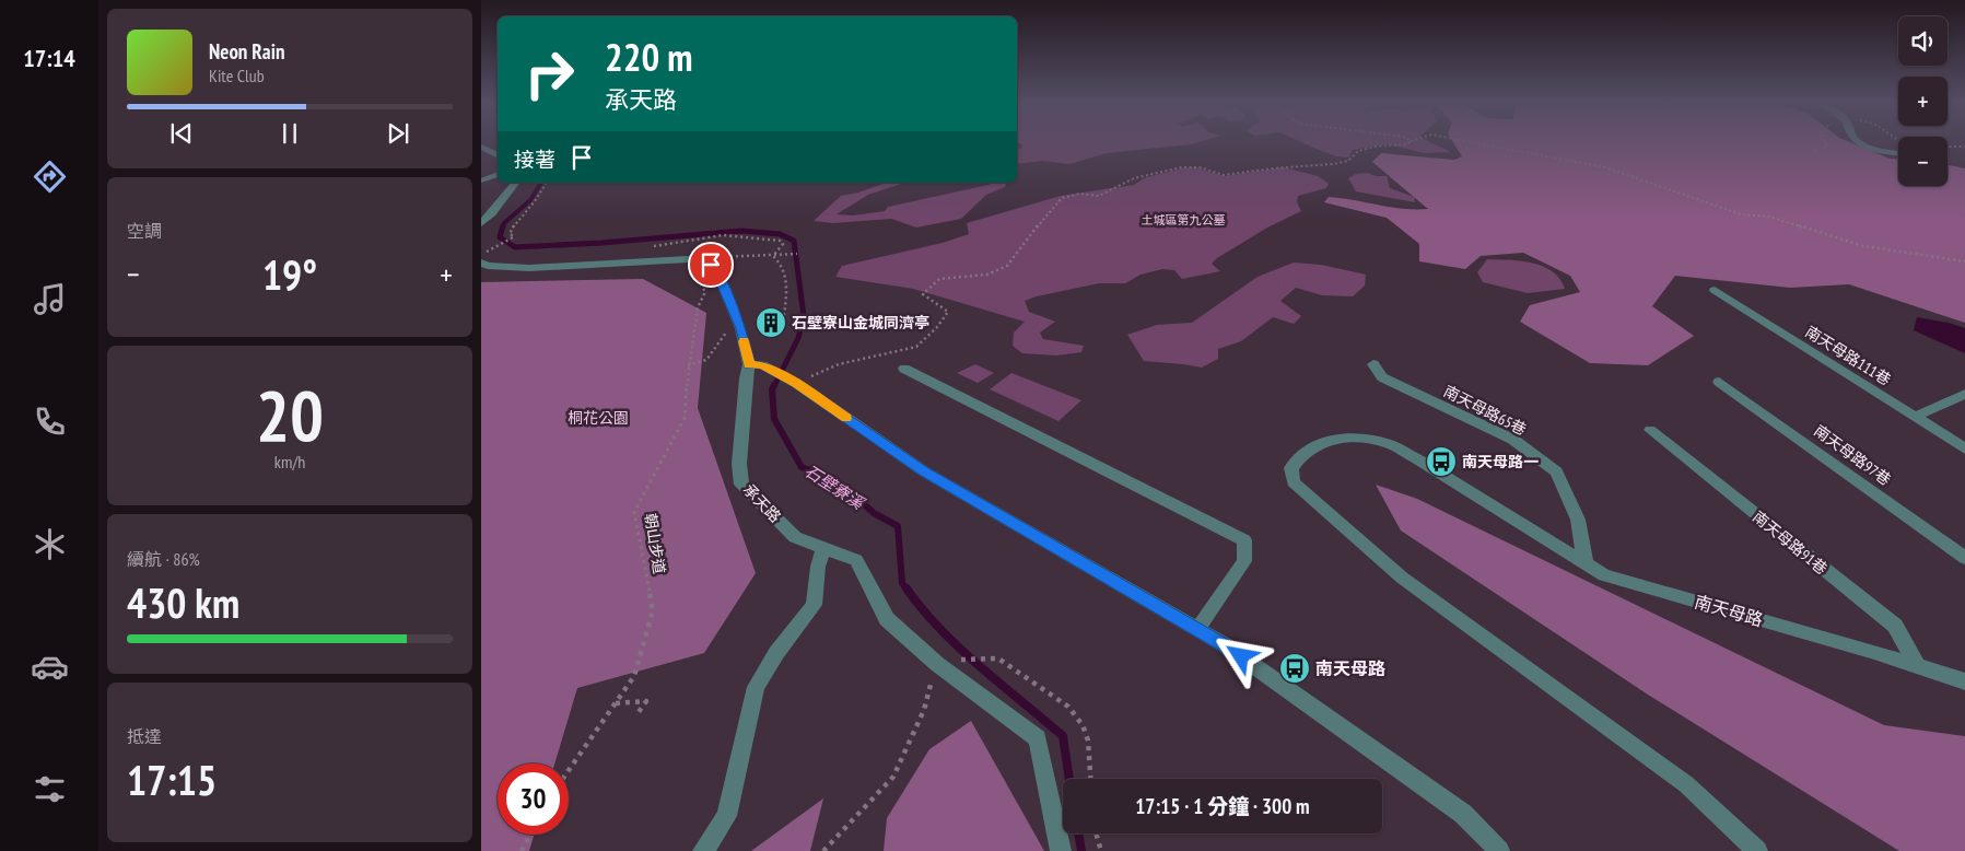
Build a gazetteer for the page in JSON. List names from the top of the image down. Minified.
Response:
{"streets":{"street":["南天母路111巷","南天母路65巷","南天母路97巷","承天路","南天母路91巷","南天母路"],"path":["朝山步道"]},"crossings":[["南天母路65巷","南天母路"],["承天路","朝山步道"],["南天母路91巷","南天母路"]],"water":["石壁寮溪"],"parks":["土城區第九公墓","桐花公園"],"places":{"building":["石壁寮山金城同濟亭"],"bus stop":["南天母路一","南天母路"]},"page":{"tabs":"17:14","map_buttons":["+","−"],"turn":["220 m","承天路"],"song":["Neon Rain","Kite Club"],"then":"接著","tile":["空調",["20","km/h"],["續航 · 86%","430 km"],["抵達","17:15"]],"heat":["−","19°","+"],"limit":"30","trip":"17:15 · 1 分鐘 · 300 m"}}
